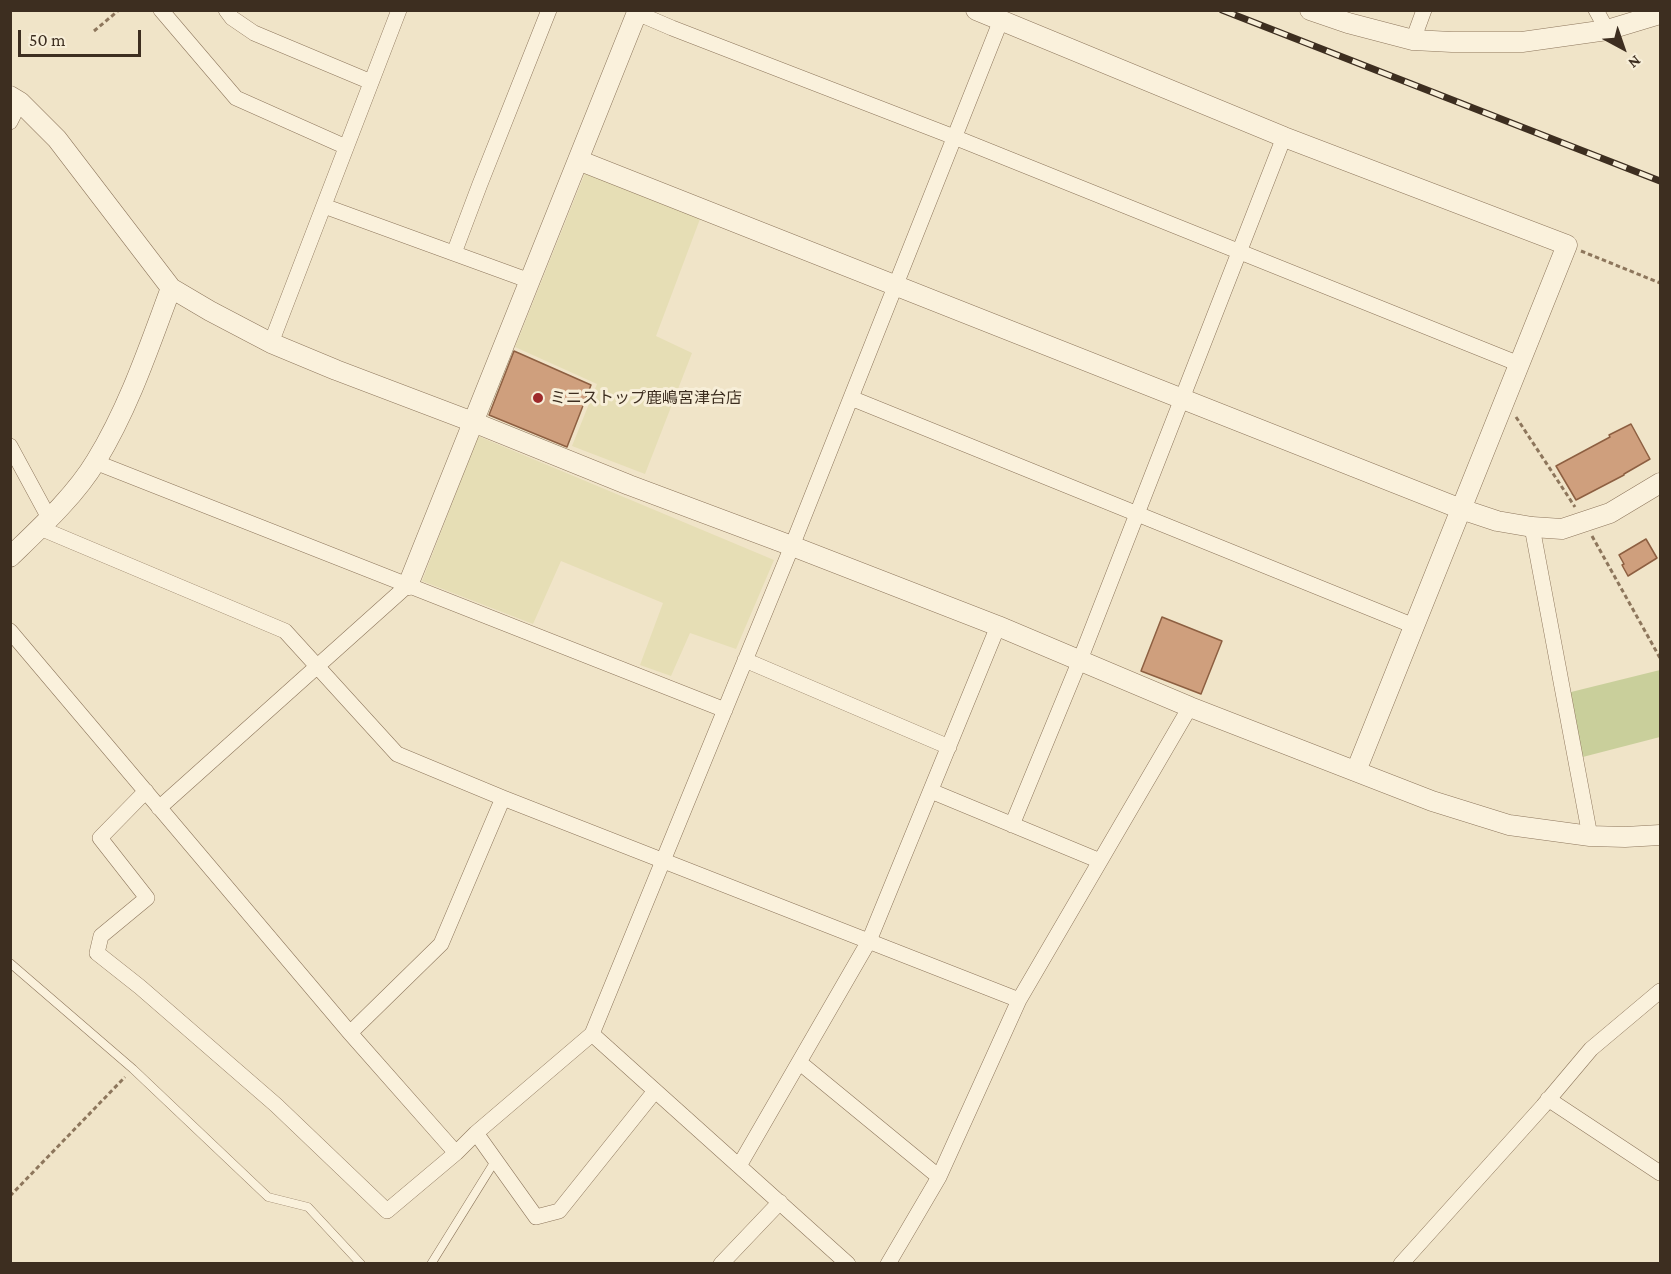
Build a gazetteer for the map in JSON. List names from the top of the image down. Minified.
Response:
{"places":["ミニストップ鹿嶋宮津台店"],"scale_bar":"50 m","north":"bottom right"}
